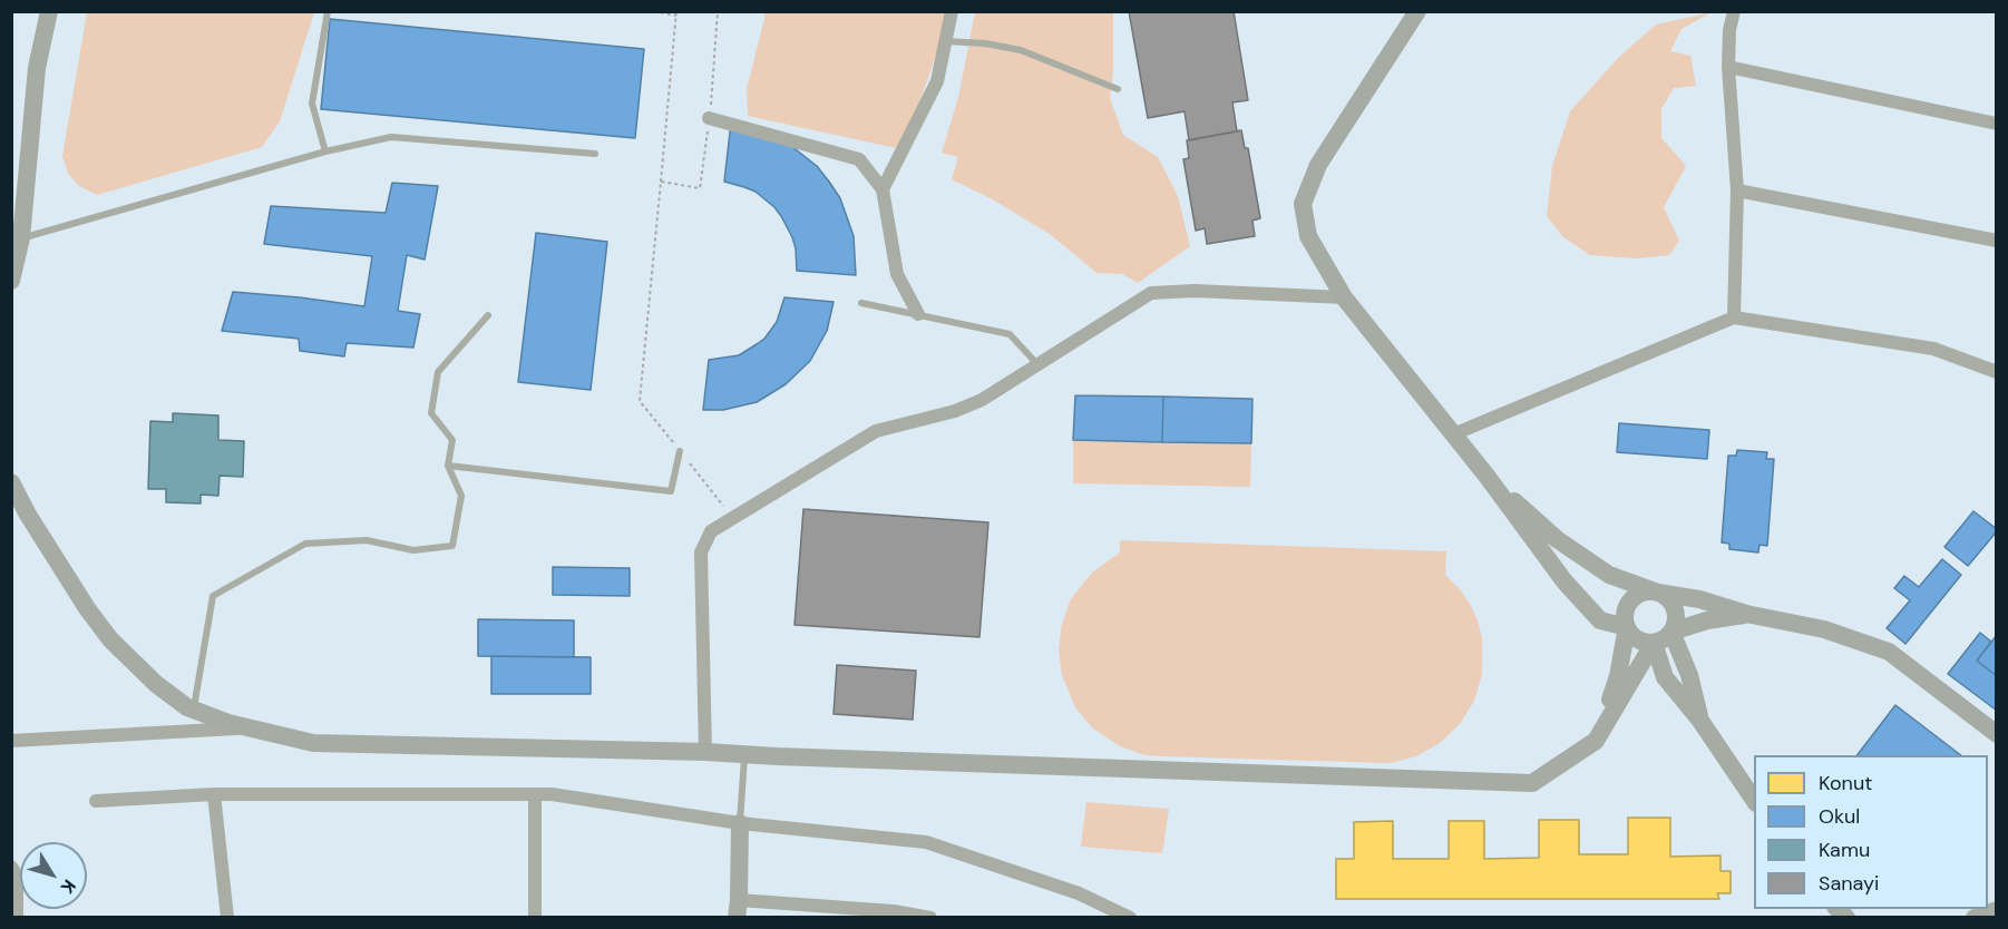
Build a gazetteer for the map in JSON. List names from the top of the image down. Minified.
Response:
{"legend":["Konut","Okul","Kamu","Sanayi"],"north":"bottom right"}
